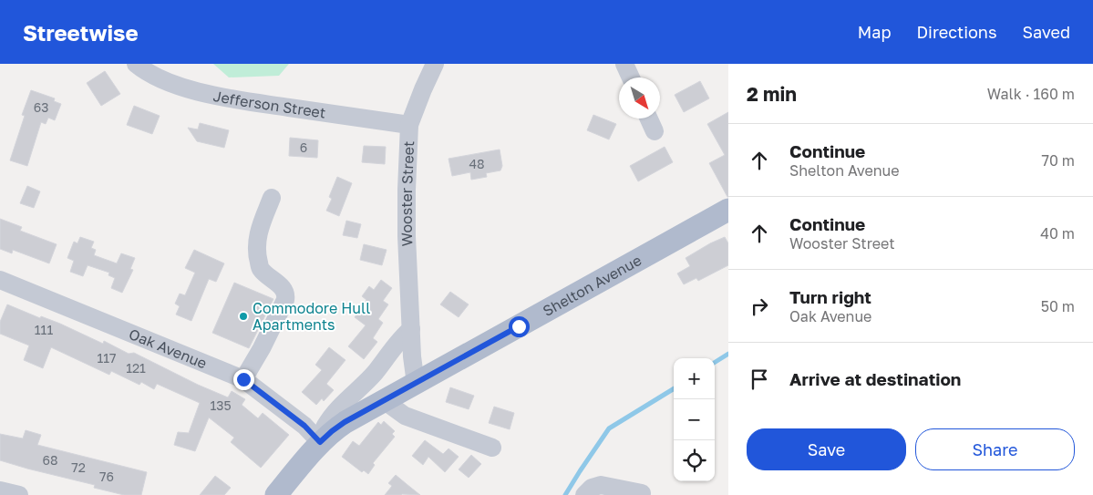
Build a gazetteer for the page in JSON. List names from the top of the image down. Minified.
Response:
{"streets":{"main road":["Shelton Avenue"],"street":["Jefferson Street","Wooster Street","Oak Avenue"]},"crossings":[["Jefferson Street","Wooster Street"],["Wooster Street","Shelton Avenue"]],"places":["Commodore Hull Apartments"],"house_numbers":["63","6","48","111","117","121","135","68","72","76"],"north":"bottom right","page":{"header":"Streetwise","nav":["Map","Directions","Saved"],"heading":["2 min","Walk · 160 m"],"list":[["Continue","Shelton Avenue","70 m"],["Continue","Wooster Street","40 m"],["Turn right","Oak Avenue","50 m"],"Arrive at destination"],"map_buttons":["+","−"],"buttons":["Save","Share"]}}
